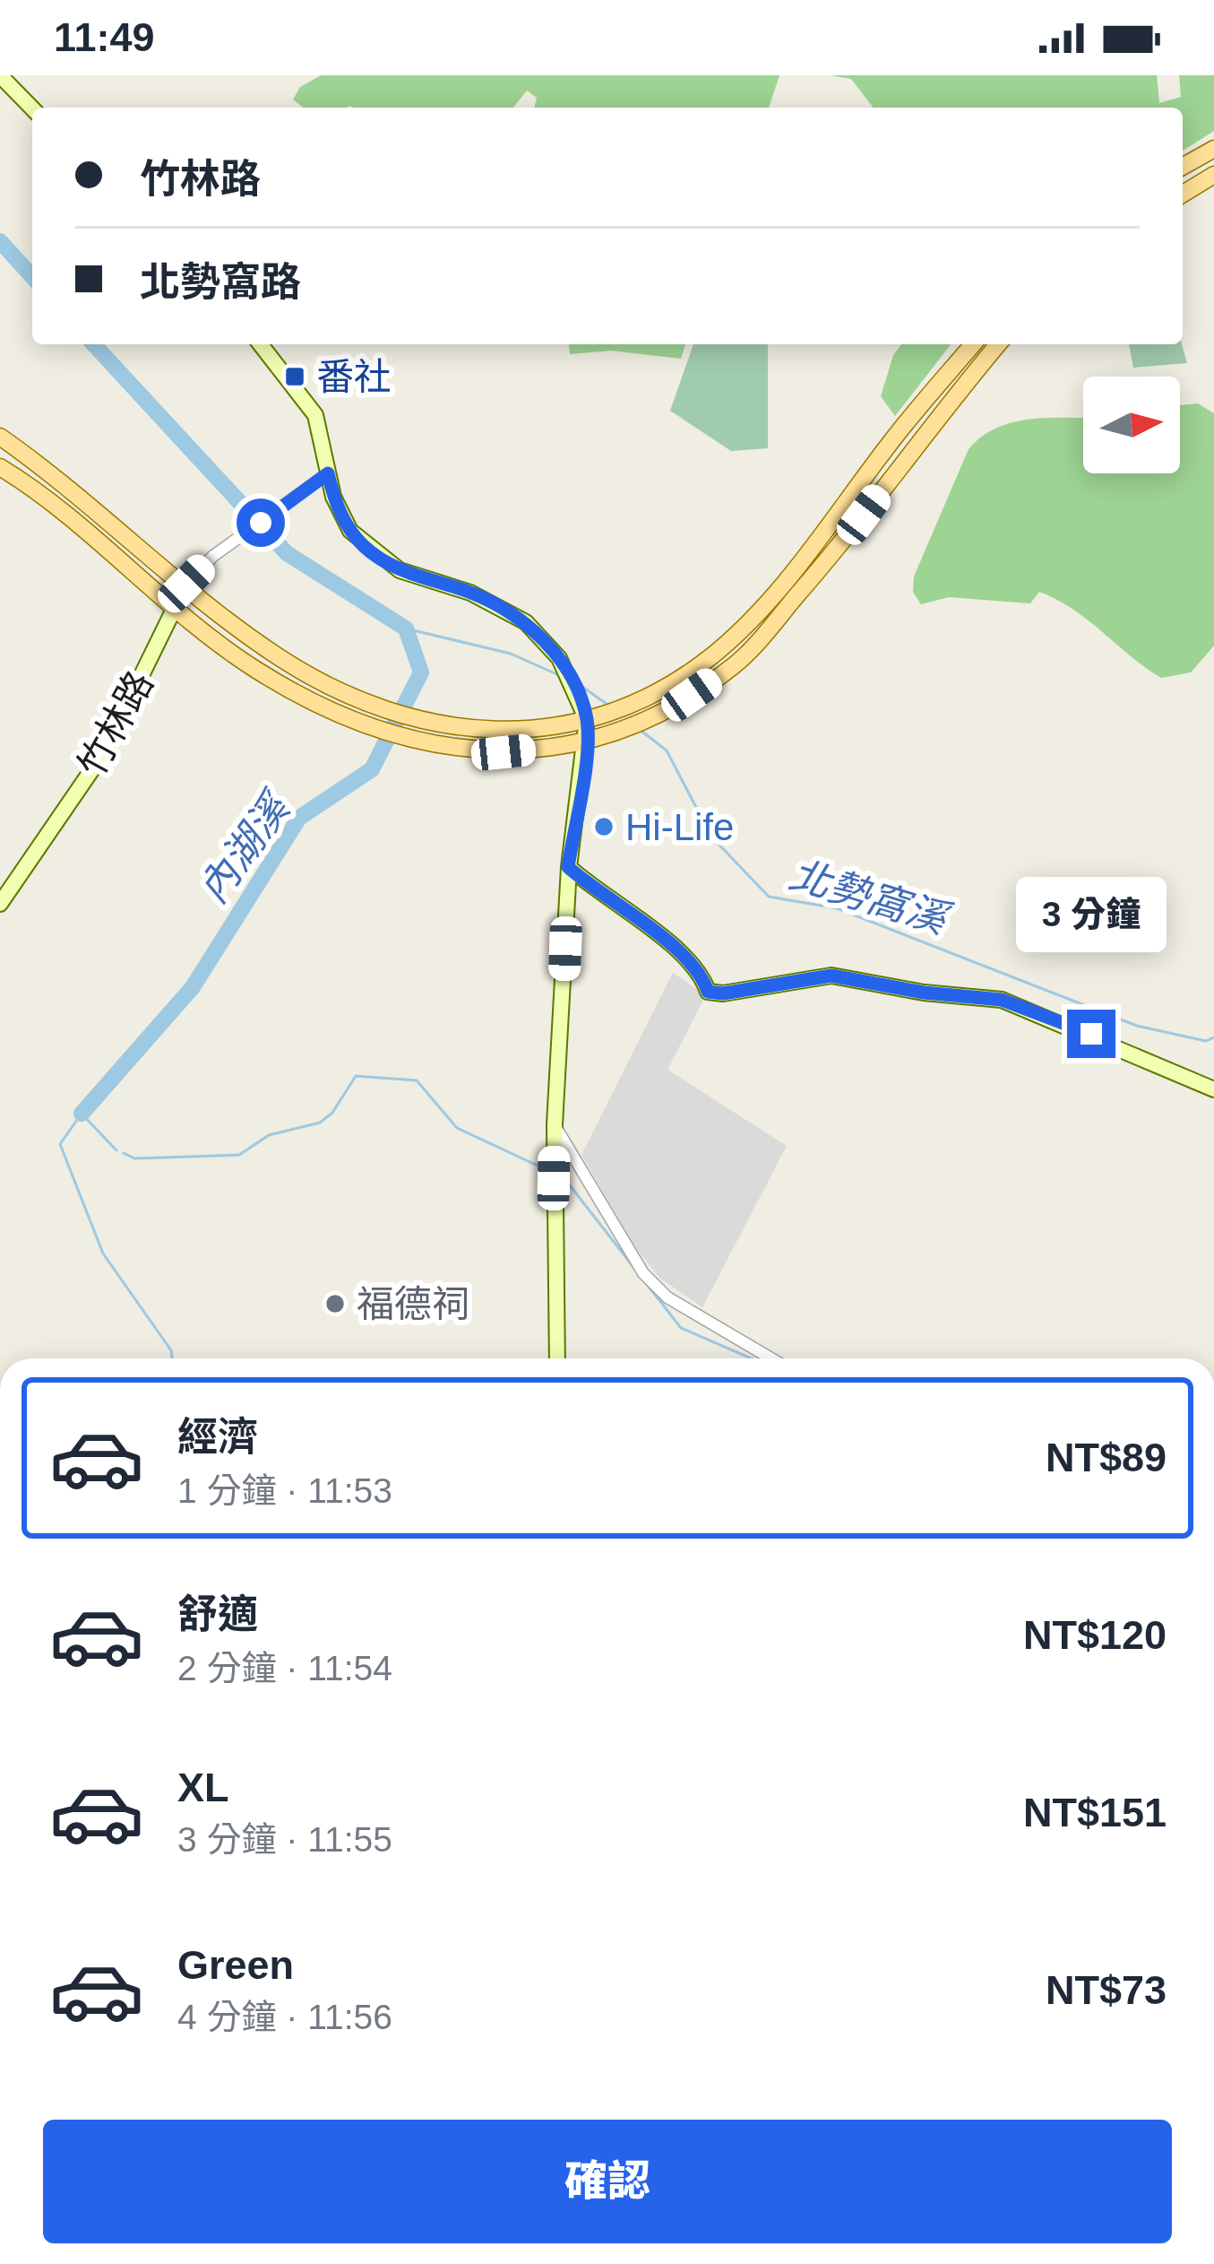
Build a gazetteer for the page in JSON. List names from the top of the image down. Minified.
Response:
{"streets":{"main road":["竹林路"]},"water":["內湖溪","北勢窩溪"],"places":{"transit":["番社"],"other":["Hi-Life","福德祠"]},"north":"right","page":{"status":"11:49","banner":["竹林路","北勢窩路"],"bubble":"3 分鐘","list":[{"name":"經濟","note":"1 分鐘 · 11:53","value":"NT$89"},{"name":"舒適","note":"2 分鐘 · 11:54","value":"NT$120"},{"name":"XL","note":"3 分鐘 · 11:55","value":"NT$151"},{"name":"Green","note":"4 分鐘 · 11:56","value":"NT$73"}],"buttons":"確認"}}
